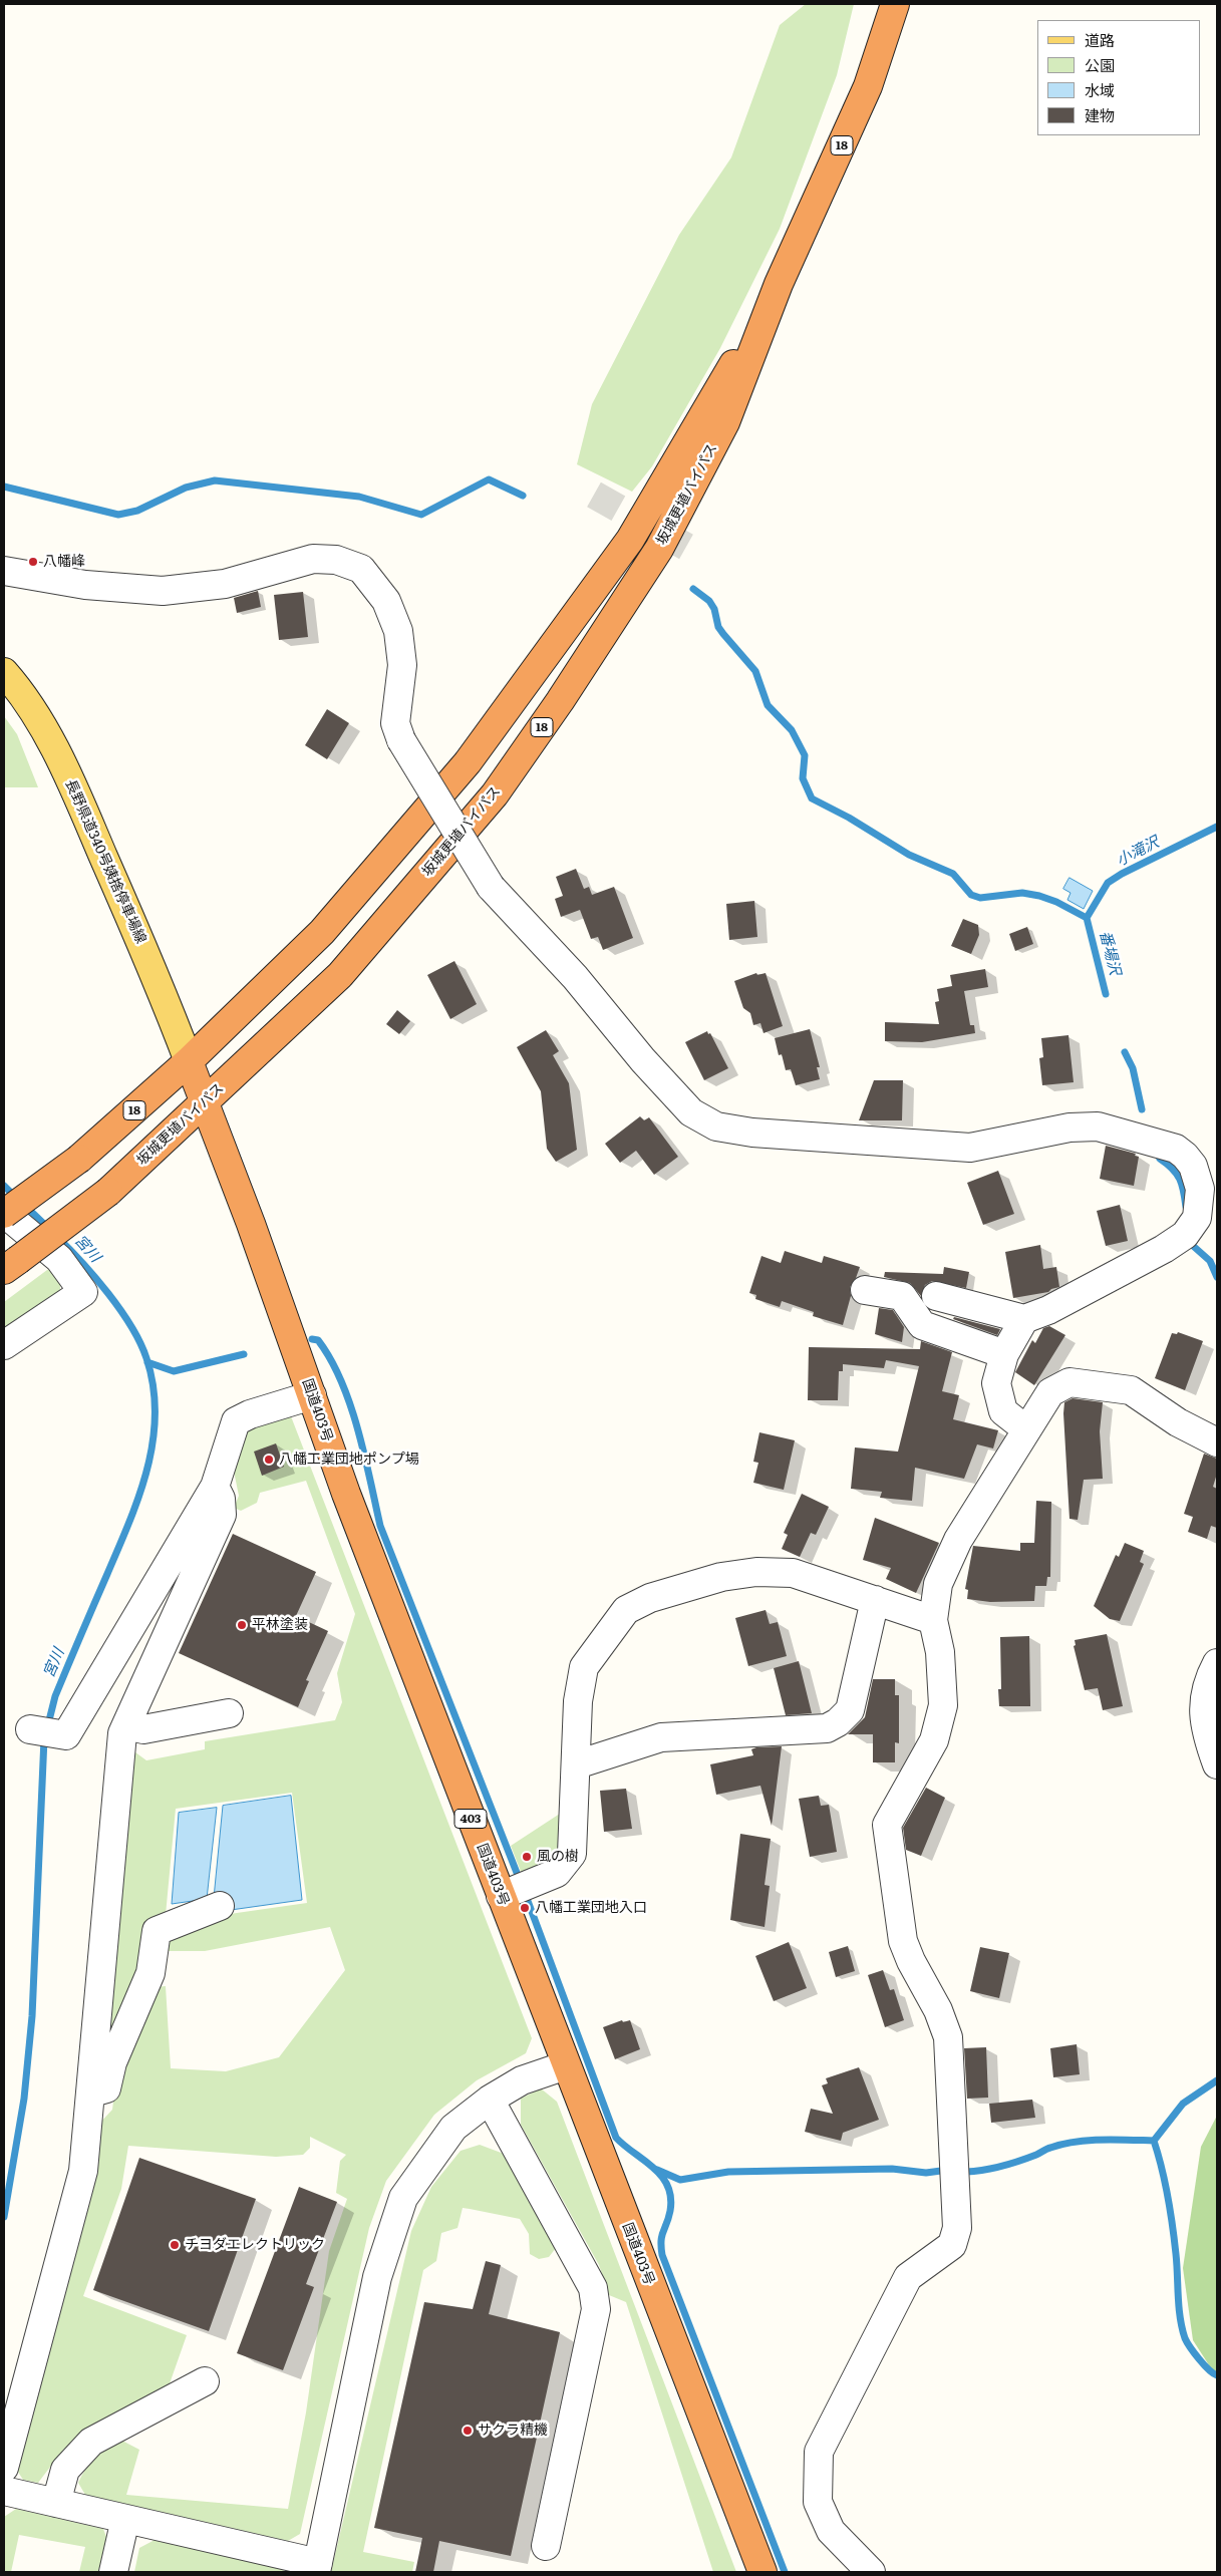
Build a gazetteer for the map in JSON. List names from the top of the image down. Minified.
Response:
{"streets":{"highway":["18","坂城更埴バイパス","国道403号","403"],"main road":["長野県道340号姨捨停車場線"]},"crossings":[["坂城更埴バイパス","長野県道340号姨捨停車場線"],["坂城更埴バイパス","国道403号"],["長野県道340号姨捨停車場線","国道403号"]],"water":["小滝沢","番場沢","宮川"],"places":["八幡峰","八幡工業団地ポンプ場","平林塗装","風の樹","八幡工業団地入口","チヨダエレクトリック","サクラ精機"],"legend":["道路","公園","水域","建物"]}
